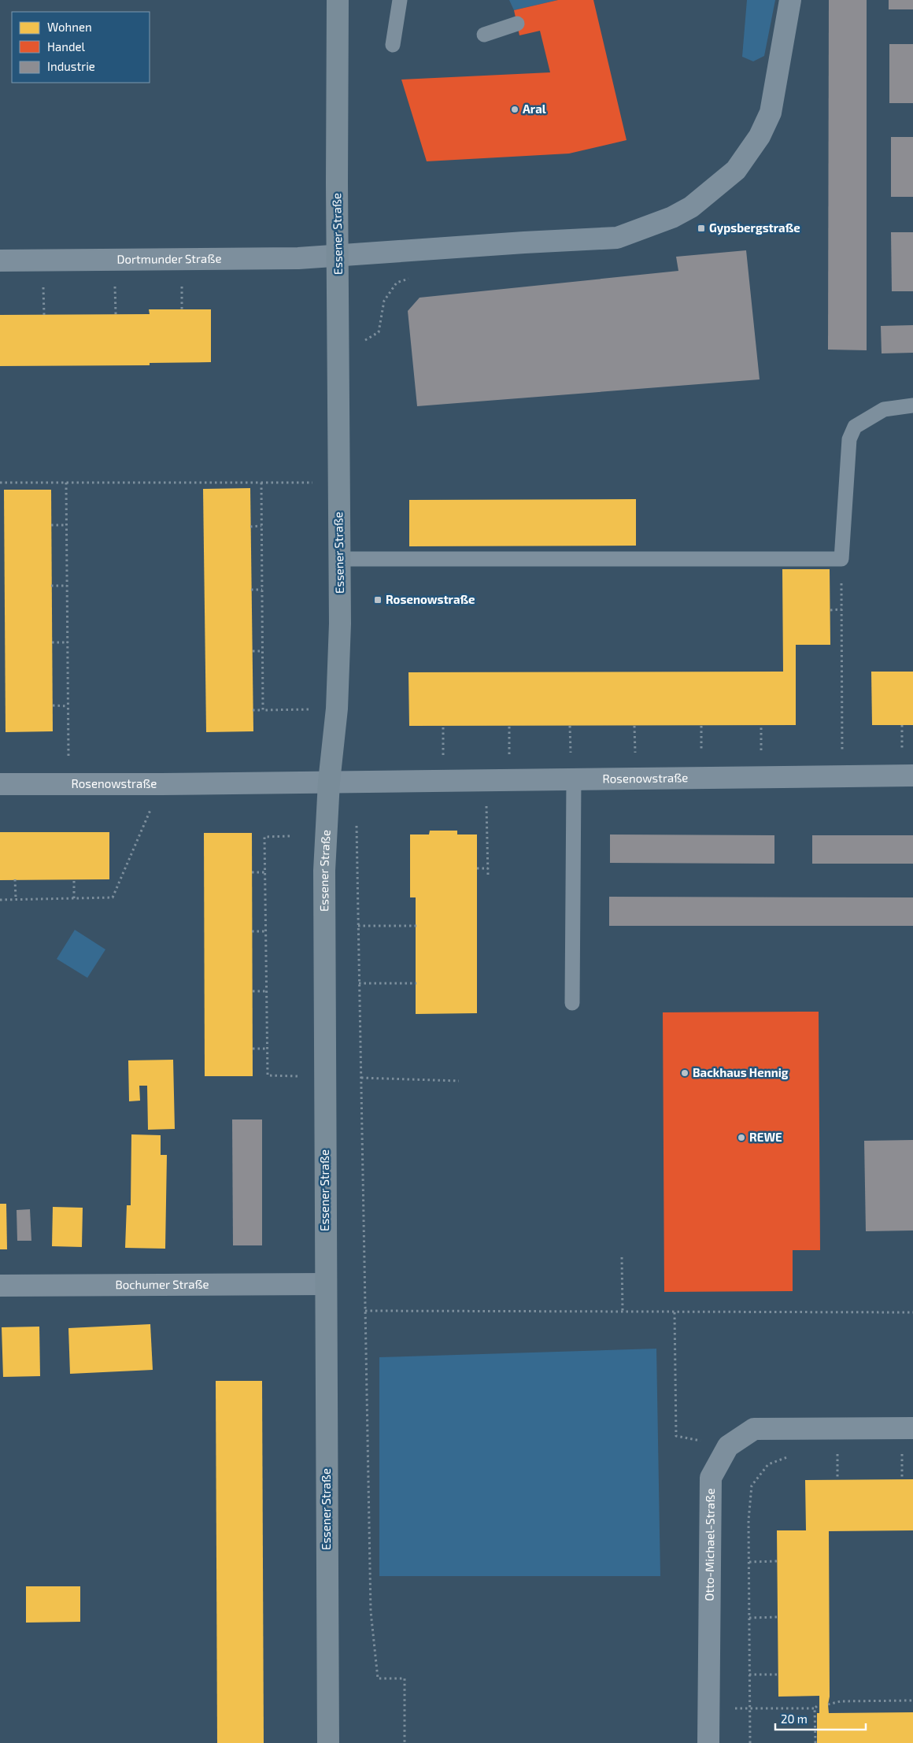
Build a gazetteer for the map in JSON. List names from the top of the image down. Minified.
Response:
{"streets":{"main road":["Essener Straße"],"street":["Dortmunder Straße","Rosenowstraße","Bochumer Straße","Otto-Michael-Straße"]},"crossings":[["Essener Straße","Dortmunder Straße"],["Essener Straße","Rosenowstraße"],["Essener Straße","Bochumer Straße"]],"places":{"other":["Aral","Backhaus Hennig","REWE"],"transit":["Gypsbergstraße","Rosenowstraße"]},"legend":["Wohnen","Handel","Industrie"],"scale_bar":"20 m"}
